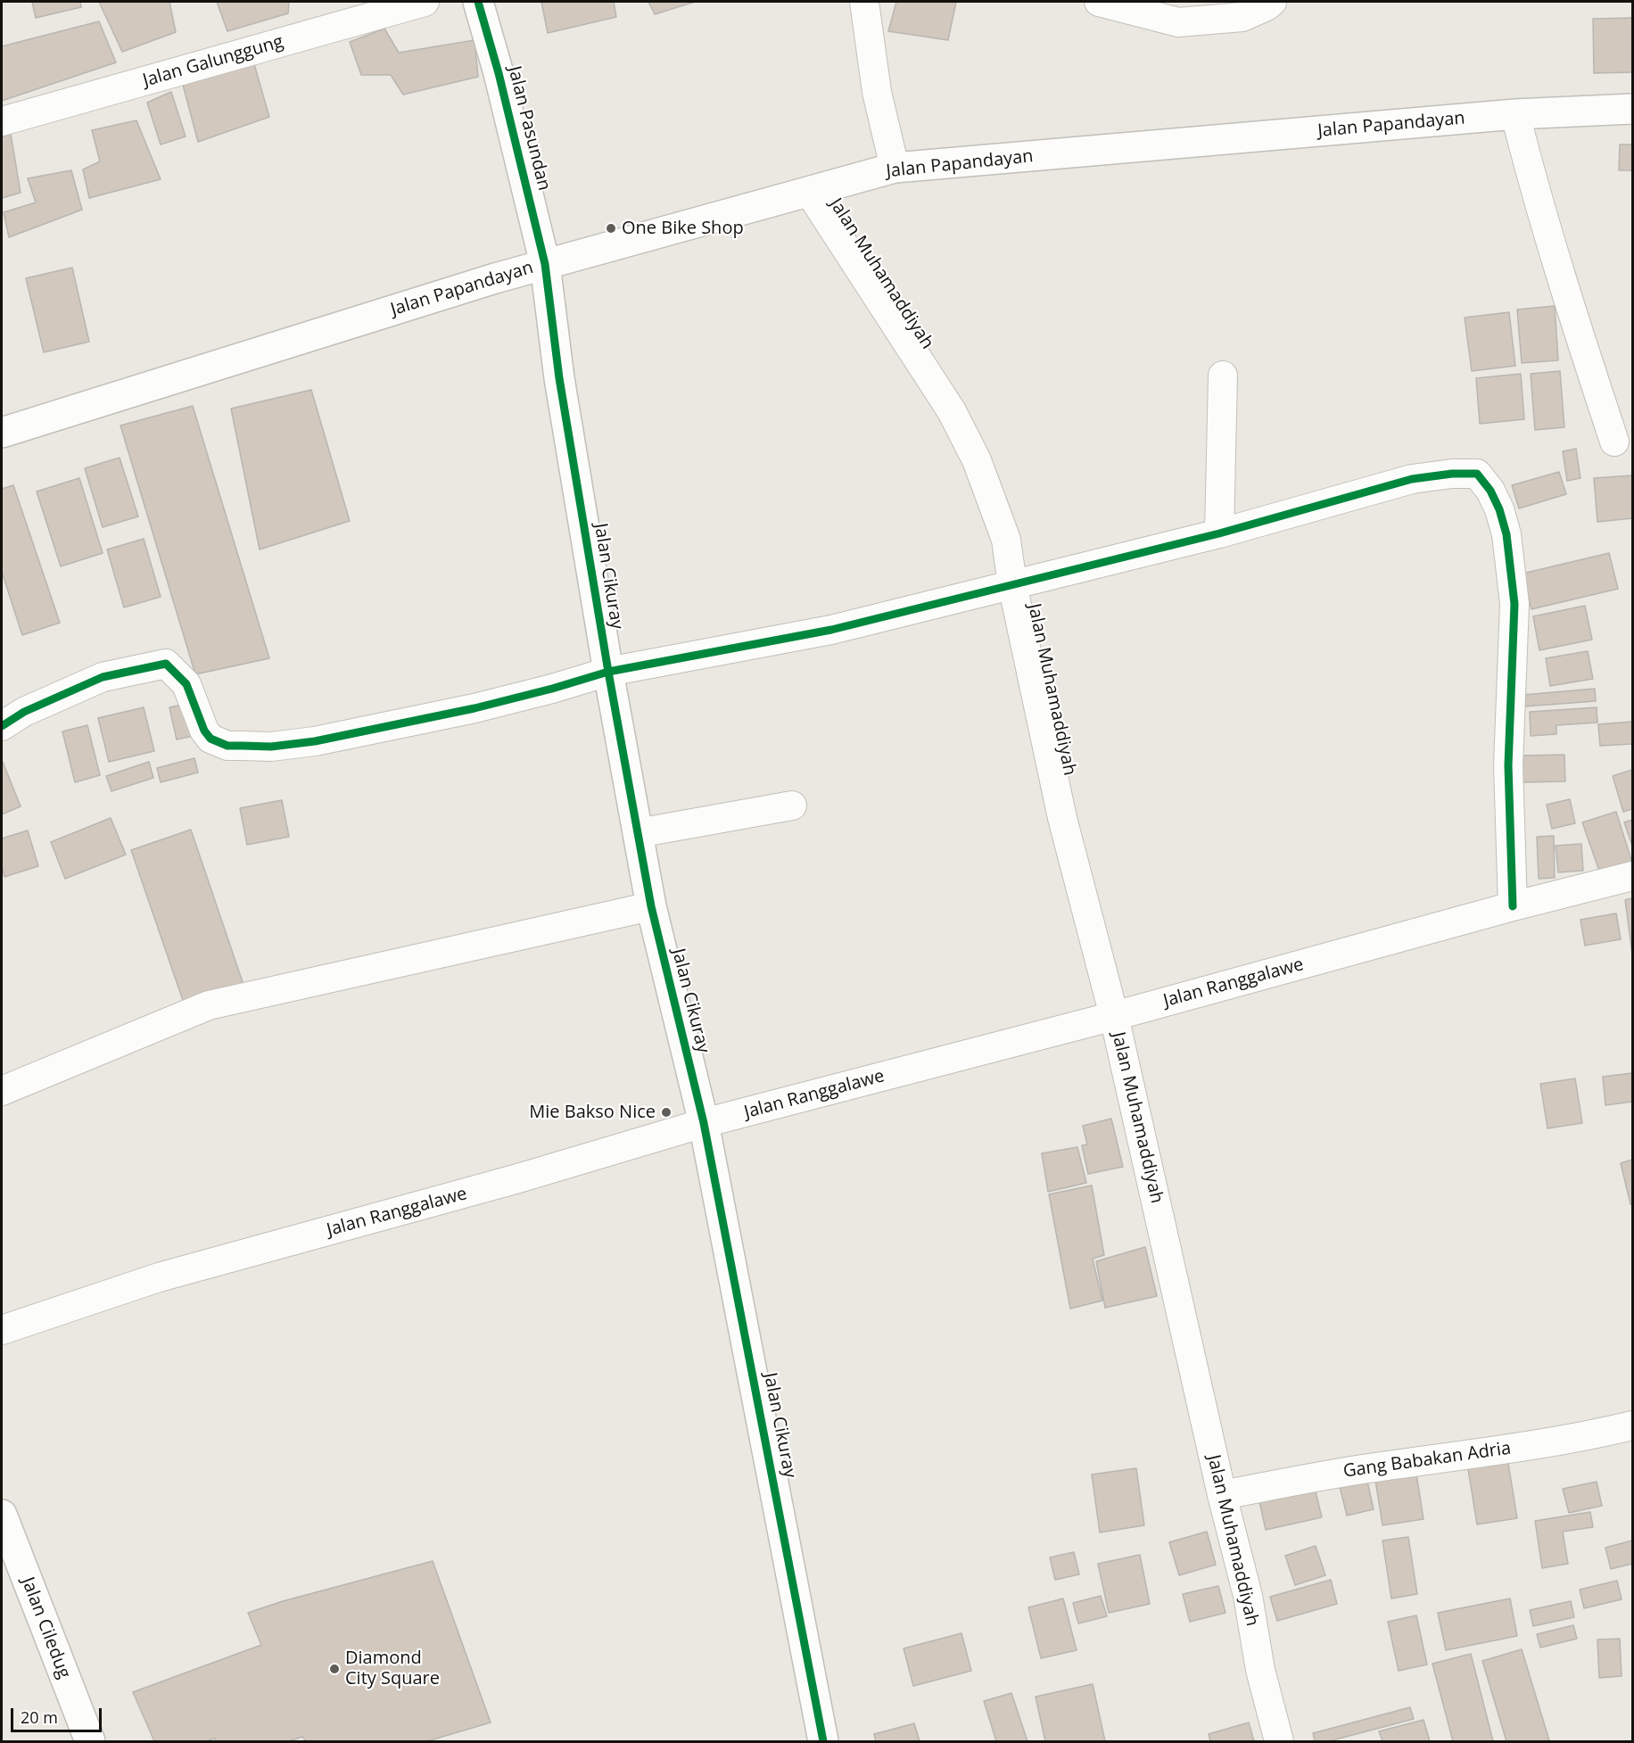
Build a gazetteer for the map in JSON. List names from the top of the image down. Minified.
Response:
{"streets":{"street":["Jalan Galunggung","Jalan Papandayan","Jalan Pasundan","Jalan Muhamaddiyah","Jalan Cikuray","Jalan Ranggalawe","Gang Babakan Adria","Jalan Ciledug"]},"crossings":[["Jalan Papandayan","Jalan Pasundan"],["Jalan Papandayan","Jalan Muhamaddiyah"],["Jalan Papandayan","Jalan Cikuray"],["Jalan Pasundan","Jalan Cikuray"],["Jalan Muhamaddiyah","Jalan Ranggalawe"],["Jalan Muhamaddiyah","Gang Babakan Adria"],["Jalan Cikuray","Jalan Ranggalawe"]],"places":["One Bike Shop","Mie Bakso Nice","Diamond City Square"],"scale_bar":"20 m"}
